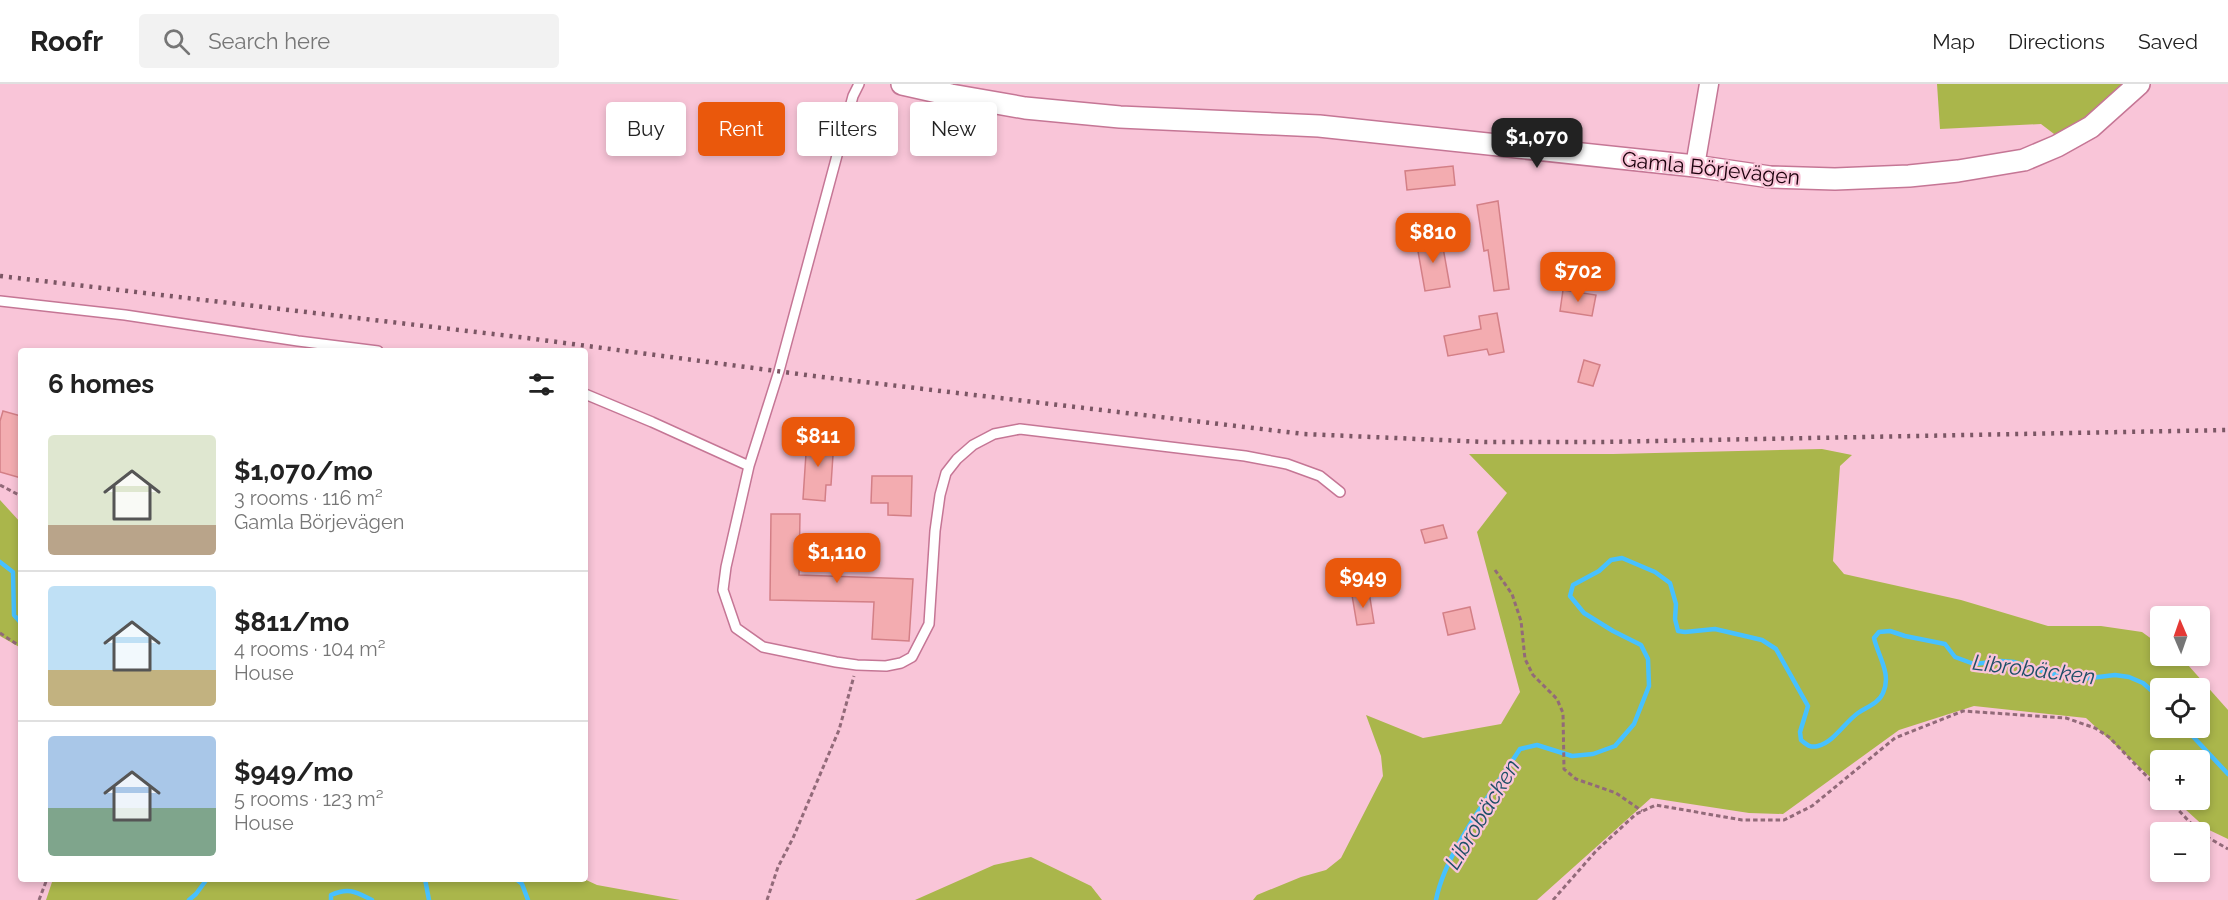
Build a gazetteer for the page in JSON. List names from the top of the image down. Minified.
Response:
{"streets":{"street":["Gamla Börjevägen"]},"water":["Librobäcken"],"north":"top","page":{"header":"Roofr","search":"Search here","nav":["Map","Directions","Saved"],"chip":["Buy","Rent","Filters","New"],"price":["$1,070","$810","$702","$811","$1,110","$949"],"heading":"6 homes","list":[{"name":"$1,070/mo","note":"3 rooms · 116 m² · Gamla Börjevägen"},{"name":"$811/mo","note":"4 rooms · 104 m² · House"},{"name":"$949/mo","note":"5 rooms · 123 m² · House"}],"map_buttons":["+","−"]}}
